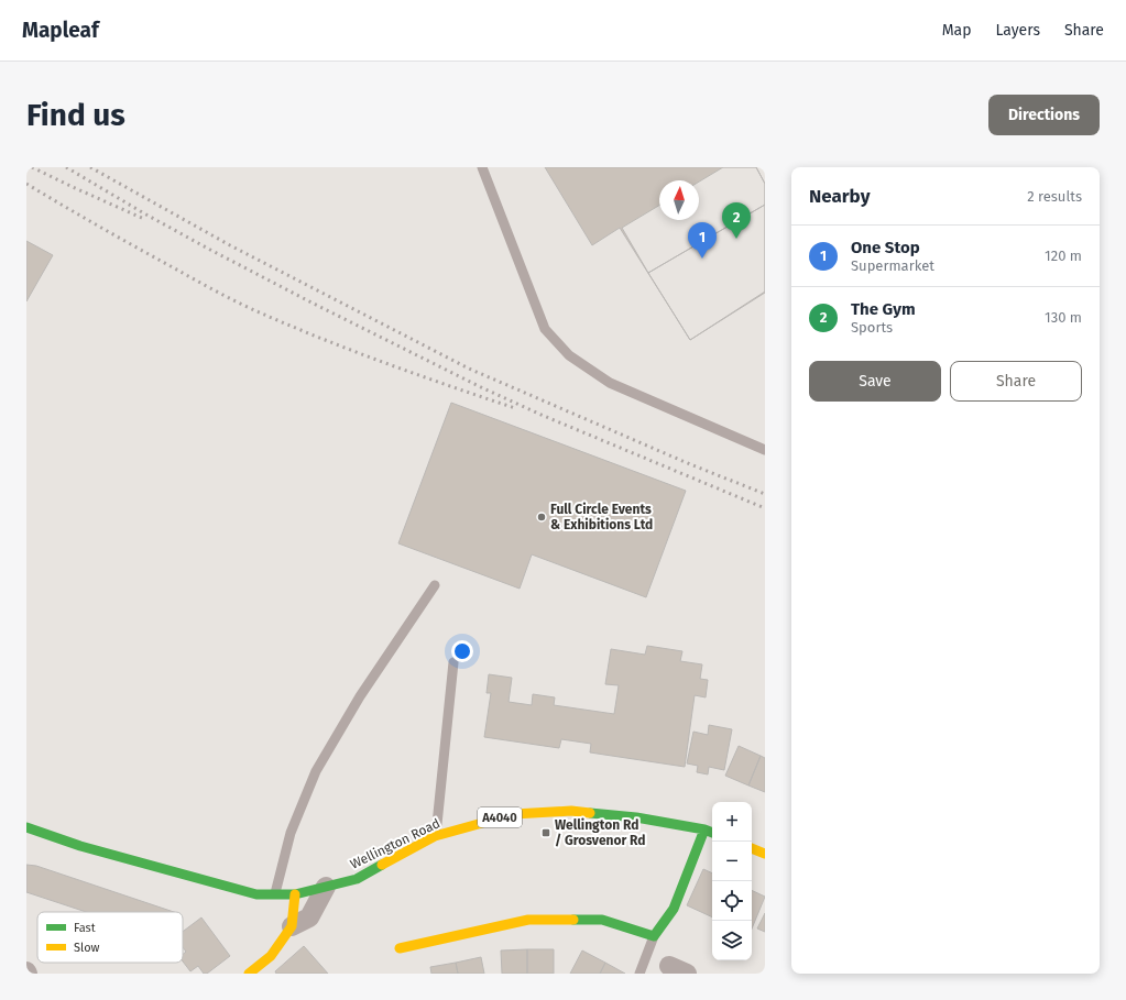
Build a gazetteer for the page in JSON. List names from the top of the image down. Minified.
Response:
{"streets":{"main road":["A4040","Wellington Road"]},"places":{"other":["Full Circle Events & Exhibitions Ltd"],"transit":["Wellington Rd / Grosvenor Rd"]},"legend":["Fast","Slow"],"north":"top","page":{"header":"Mapleaf","nav":["Map","Layers","Share"],"buttons":["Directions",["Save","Share"]],"title":"Find us","heading":["Nearby","2 results"],"pins":["2","1"],"list":[{"mark":"1","name":"One Stop","note":"Supermarket","value":"120 m"},{"mark":"2","name":"The Gym","note":"Sports","value":"130 m"}],"map_buttons":["+","−"]}}
